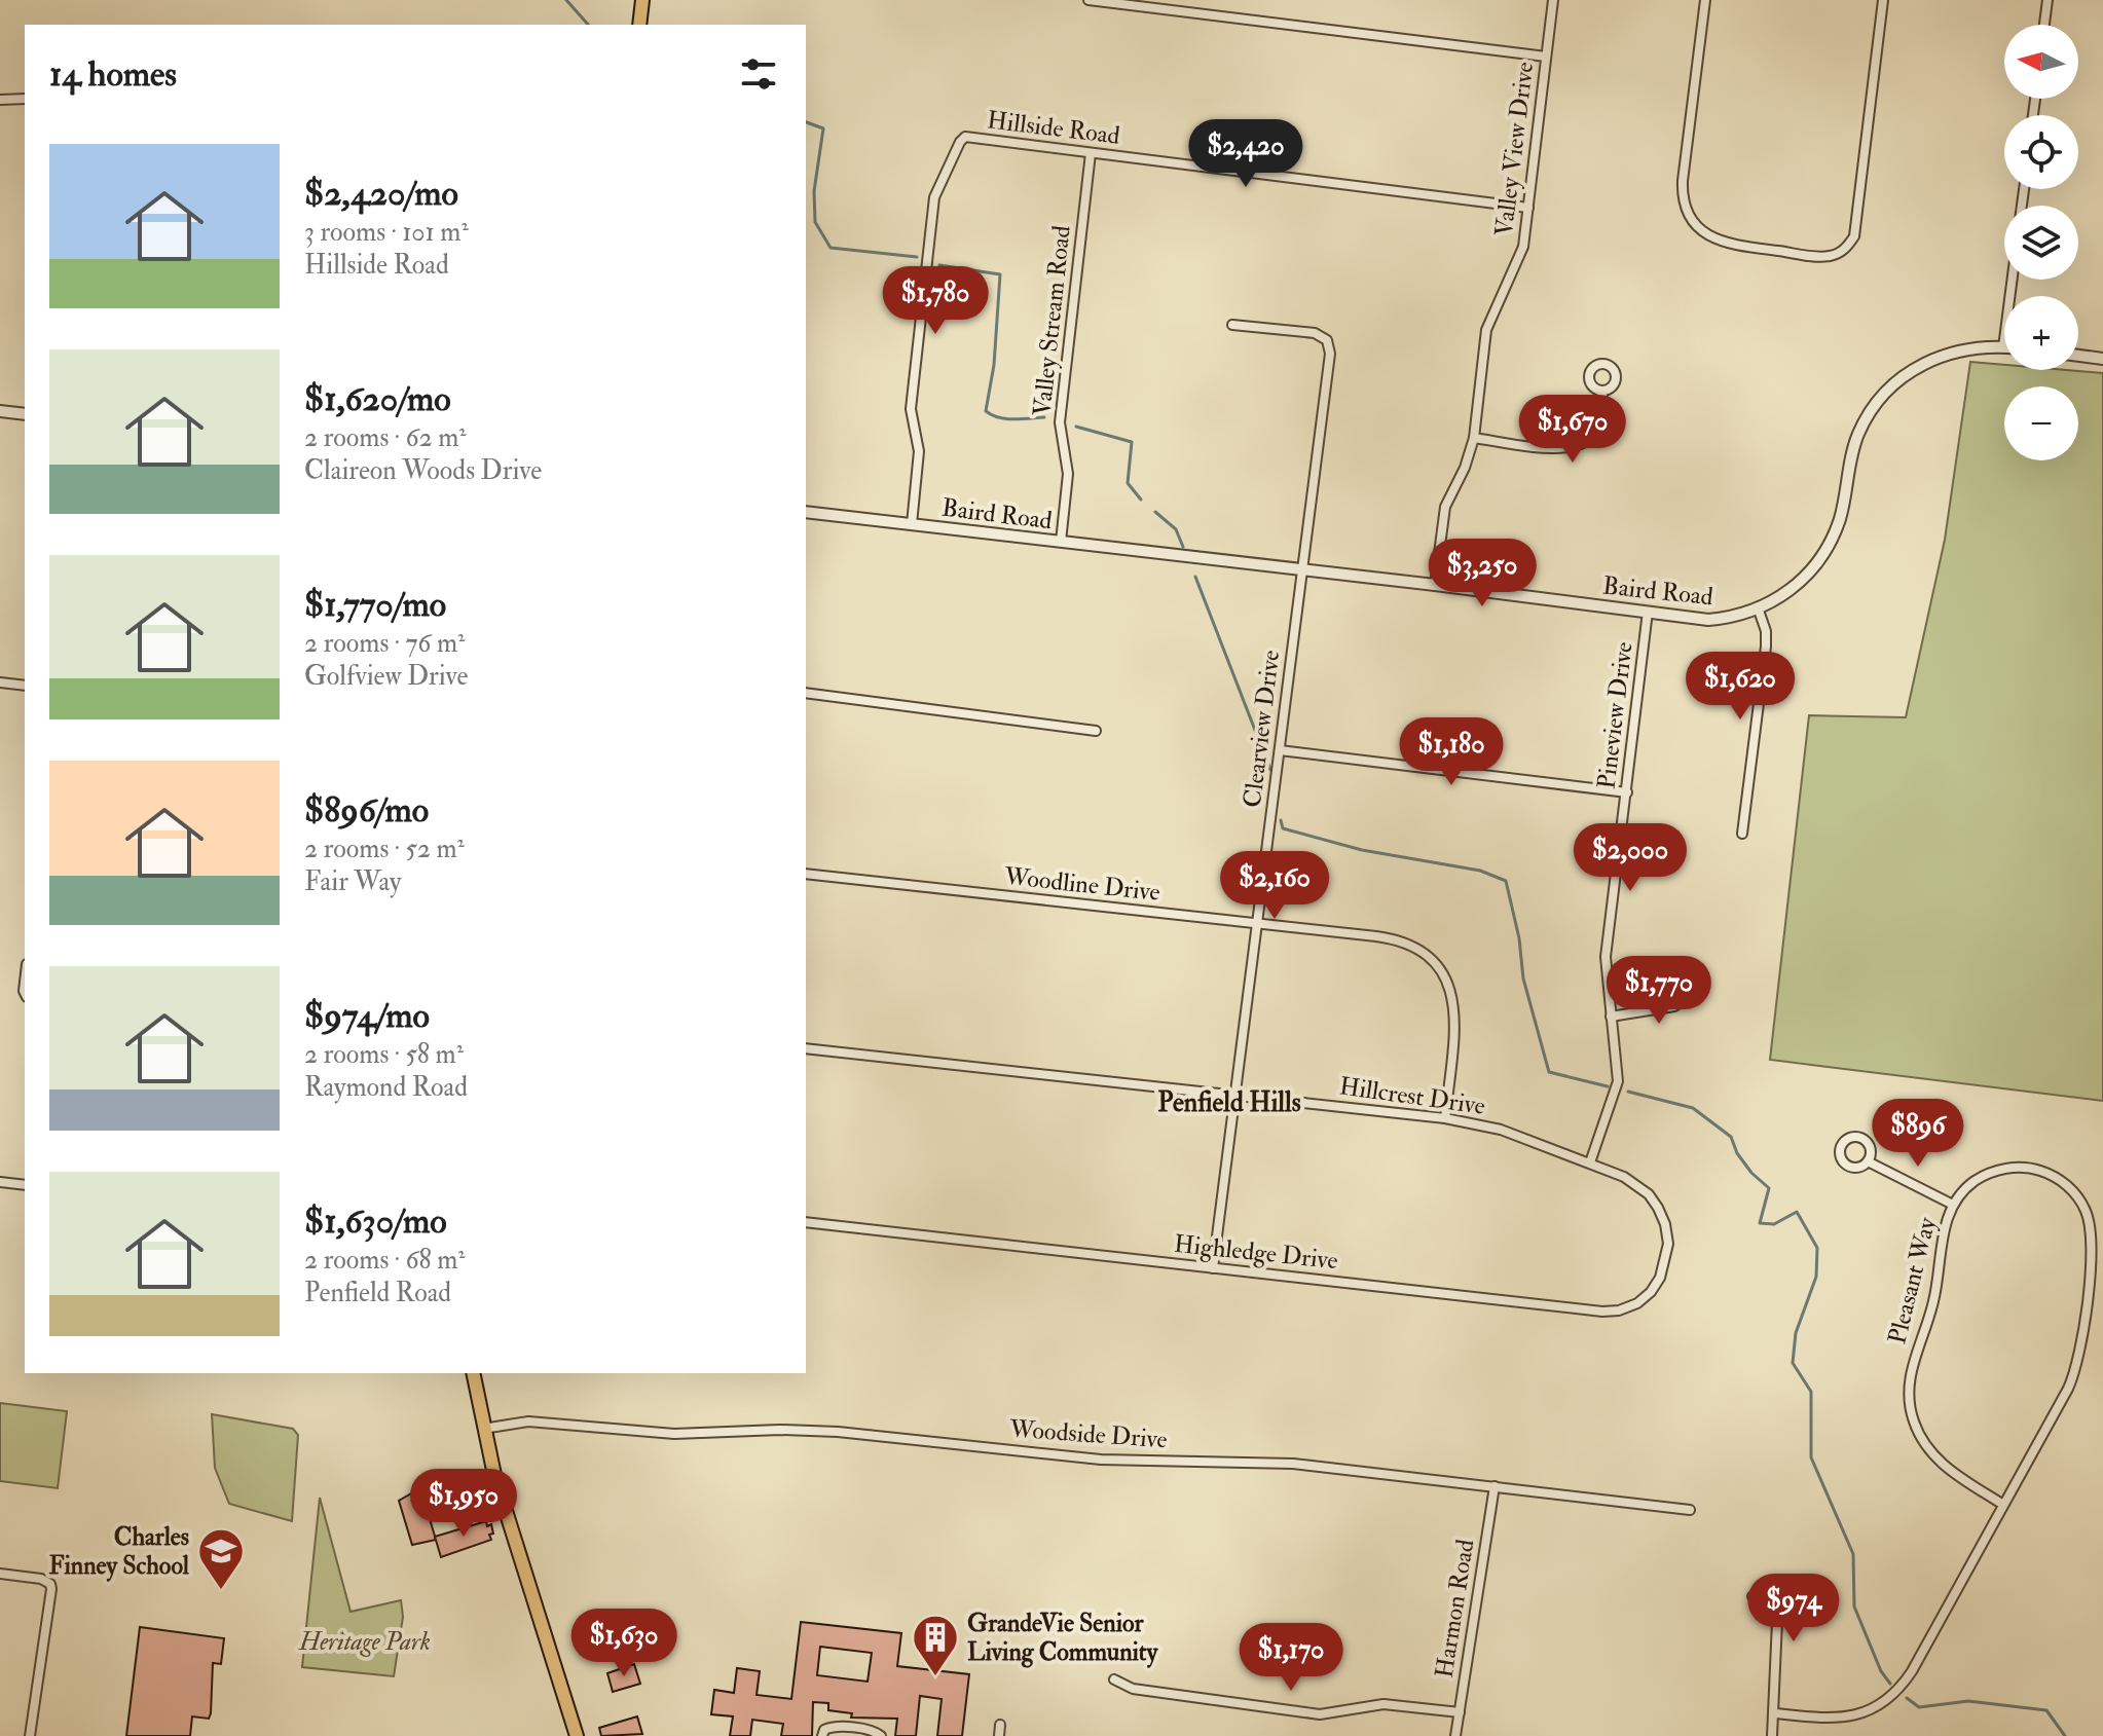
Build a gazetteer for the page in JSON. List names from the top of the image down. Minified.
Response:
{"streets":{"street":["Hillside Road","Valley View Drive","Valley Stream Road","Baird Road","Pineview Drive","Clearview Drive","Woodline Drive","Hillcrest Drive","Highledge Drive","Pleasant Way","Woodside Drive","Harmon Road"]},"crossings":[["Hillside Road","Valley View Drive"],["Hillside Road","Valley Stream Road"],["Hillside Road","Baird Road"],["Valley View Drive","Baird Road"],["Valley Stream Road","Baird Road"],["Baird Road","Pineview Drive"],["Baird Road","Clearview Drive"],["Pineview Drive","Hillcrest Drive"],["Clearview Drive","Woodline Drive"],["Clearview Drive","Hillcrest Drive"],["Clearview Drive","Highledge Drive"],["Woodline Drive","Hillcrest Drive"],["Hillcrest Drive","Highledge Drive"],["Woodside Drive","Harmon Road"]],"districts":["Penfield Hills"],"parks":["Heritage Park"],"places":{"school or university":["Charles Finney School"],"building":["GrandeVie Senior Living Community"]},"north":"left","page":{"map_buttons":["+","−"],"heading":"14 homes","price":["$2,420","$1,780","$1,670","$3,250","$1,620","$1,180","$2,000","$2,160","$1,770","$896","$1,950","$974","$1,630","$1,170"],"list":[{"name":"$2,420/mo","note":"3 rooms · 101 m² · Hillside Road"},{"name":"$1,620/mo","note":"2 rooms · 62 m² · Claireon Woods Drive"},{"name":"$1,770/mo","note":"2 rooms · 76 m² · Golfview Drive"},{"name":"$896/mo","note":"2 rooms · 52 m² · Fair Way"},{"name":"$974/mo","note":"2 rooms · 58 m² · Raymond Road"},{"name":"$1,630/mo","note":"2 rooms · 68 m² · Penfield Road"}]}}
